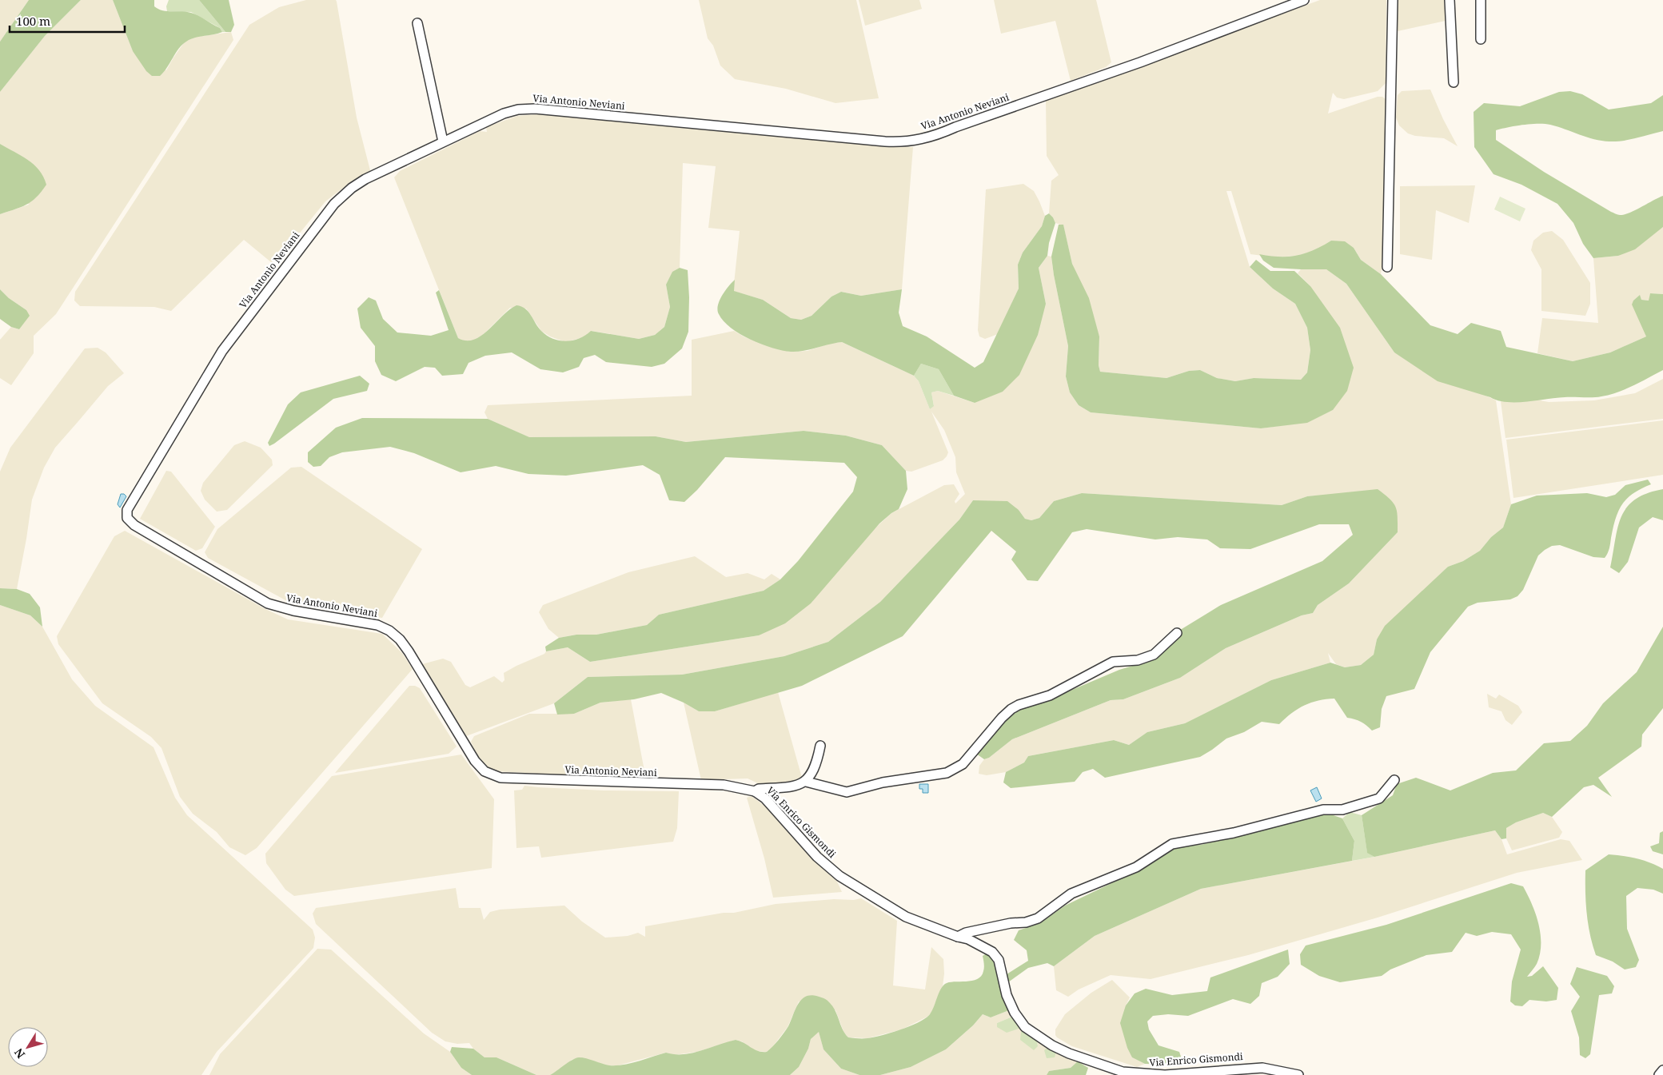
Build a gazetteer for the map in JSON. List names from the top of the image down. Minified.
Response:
{"streets":{"street":["Via Antonio Neviani","Via Enrico Gismondi"]},"crossings":[["Via Antonio Neviani","Via Enrico Gismondi"]],"scale_bar":"100 m","north":"bottom left"}
